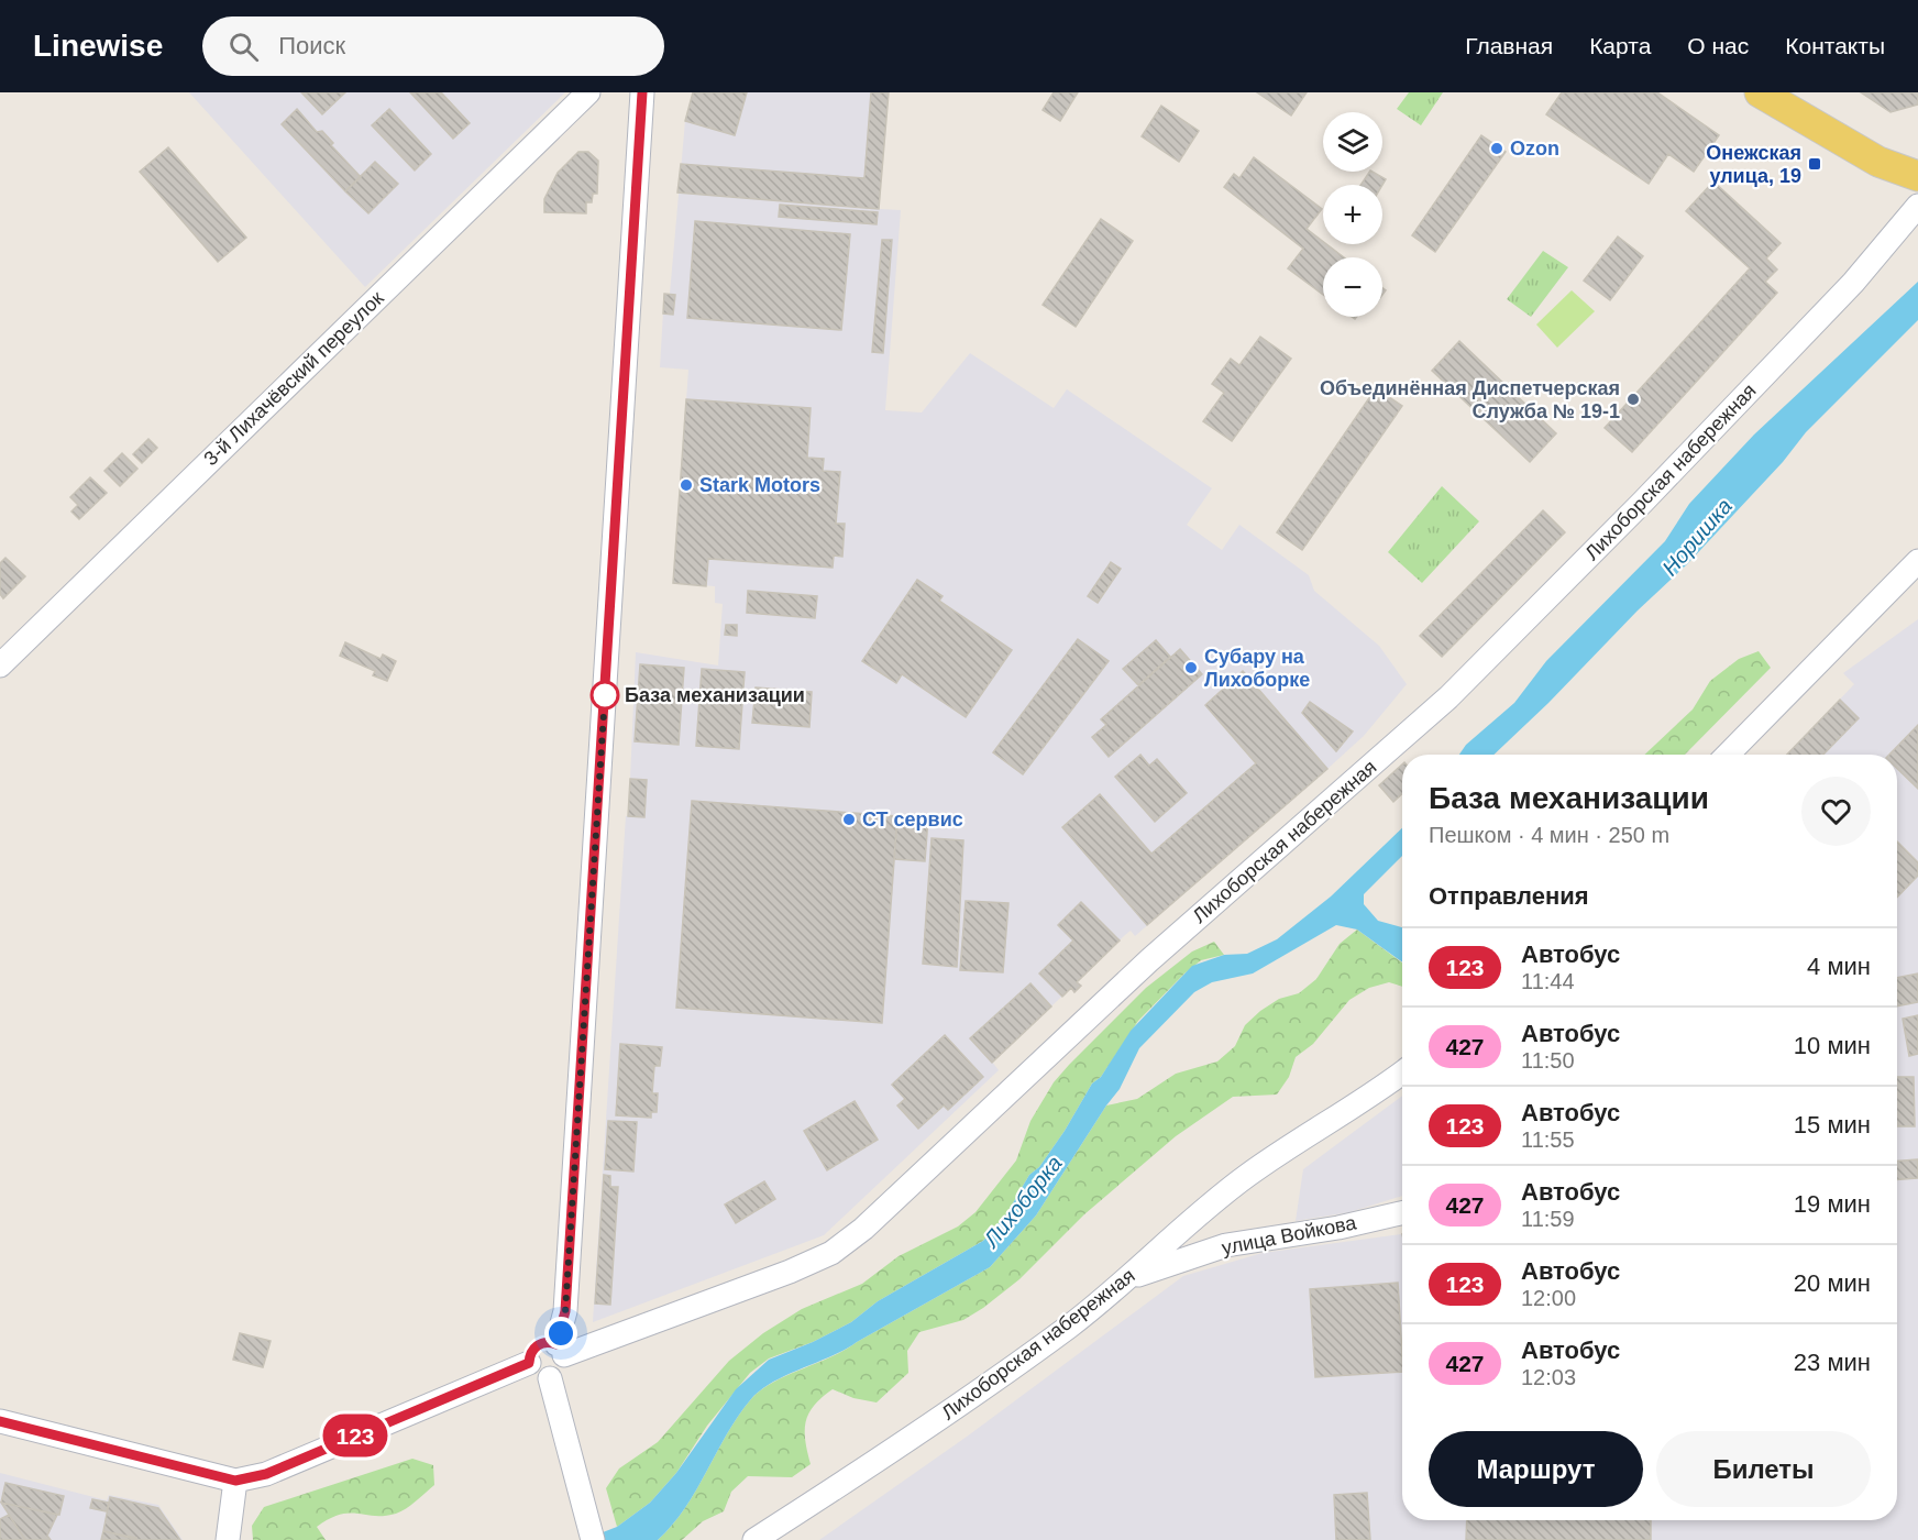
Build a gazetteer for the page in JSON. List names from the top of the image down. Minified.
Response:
{"streets":{"street":["3-й Лихачёвский переулок","Лихоборская набережная","улица Войкова"]},"crossings":[["Лихоборская набережная","улица Войкова"]],"water":["Норишка","Лихоборка"],"places":{"other":["Ozon","Объединённая Диспетчерская Служба № 19-1","Stark Motors","Субару на Лихоборке","База механизации","СТ сервис"],"transit":["Онежская улица, 19"]},"lines":["bus line 123"],"page":{"header":"Linewise","search":"Поиск","nav":["Главная","Карта","О нас","Контакты"],"on_map":"123","map_buttons":["+","−"],"heading":[["База механизации","Пешком · 4 мин · 250 m"],"Отправления"],"list":[{"mark":"123","name":"Автобус","note":"11:44","value":"4 мин"},{"mark":"427","name":"Автобус","note":"11:50","value":"10 мин"},{"mark":"123","name":"Автобус","note":"11:55","value":"15 мин"},{"mark":"427","name":"Автобус","note":"11:59","value":"19 мин"},{"mark":"123","name":"Автобус","note":"12:00","value":"20 мин"},{"mark":"427","name":"Автобус","note":"12:03","value":"23 мин"}],"buttons":["Маршрут","Билеты"]}}
